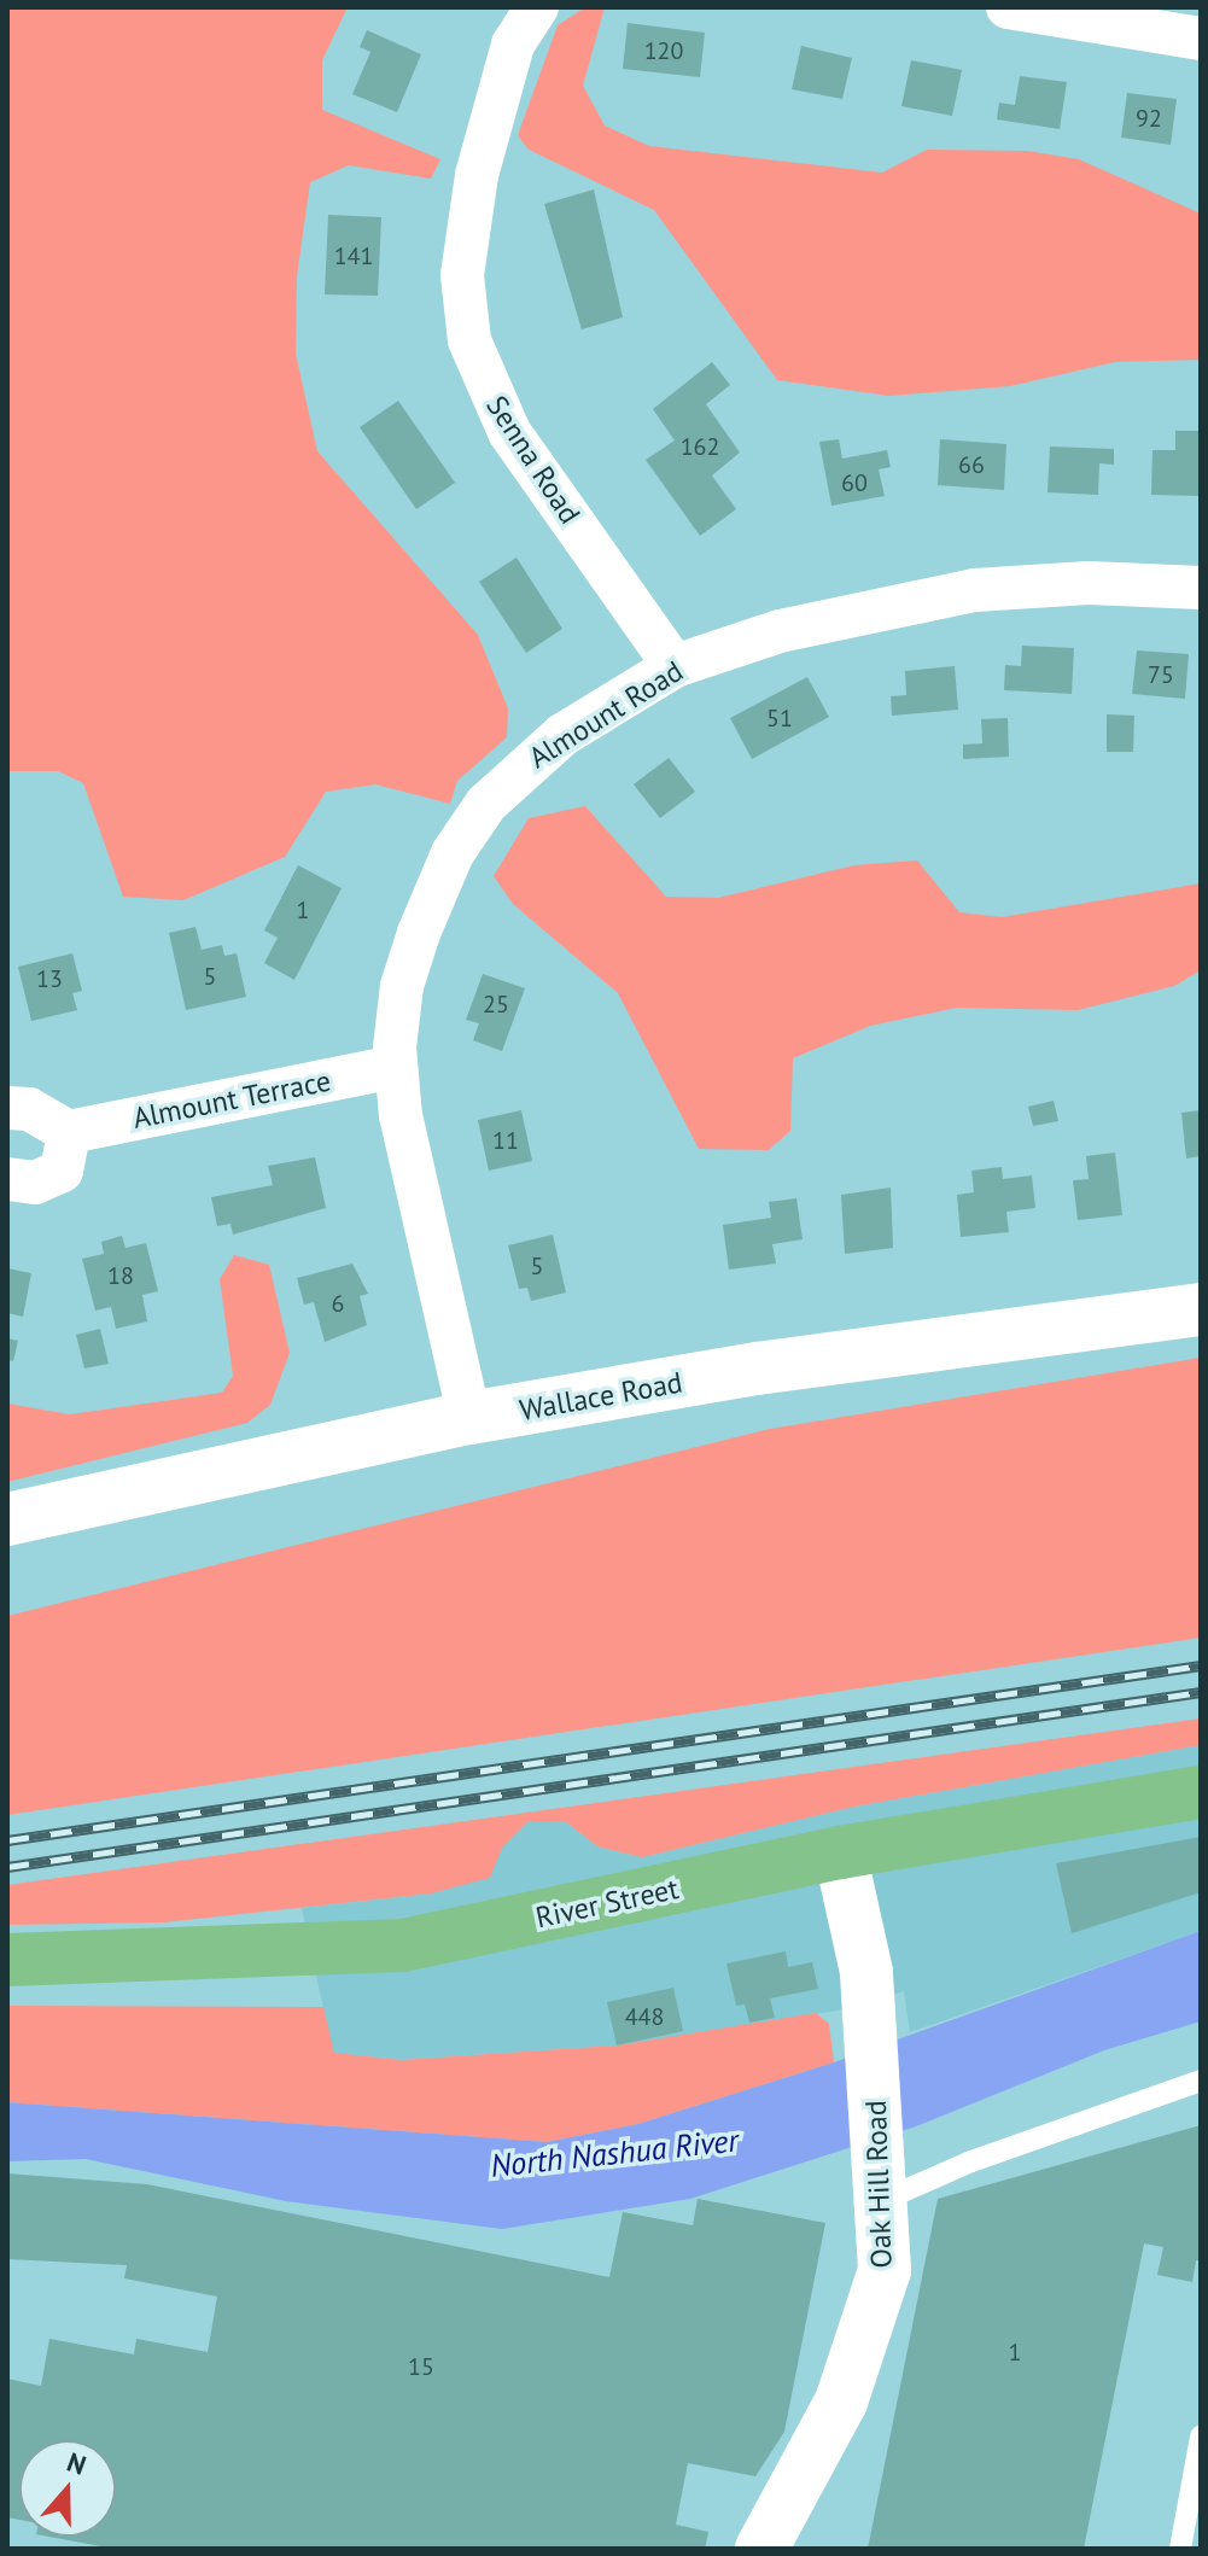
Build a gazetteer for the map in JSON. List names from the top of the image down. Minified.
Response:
{"streets":{"highway":["River Street"],"street":["Senna Road","Almount Road","Almount Terrace","Wallace Road","Oak Hill Road"]},"crossings":[["Senna Road","Almount Road"],["Almount Road","Almount Terrace"],["Almount Road","Wallace Road"],["River Street","Oak Hill Road"]],"water":["North Nashua River"],"house_numbers":["120","92","141","162","66","60","75","51","1","5","13","25","11","5","18","6","448","1","15"],"north":"top"}
